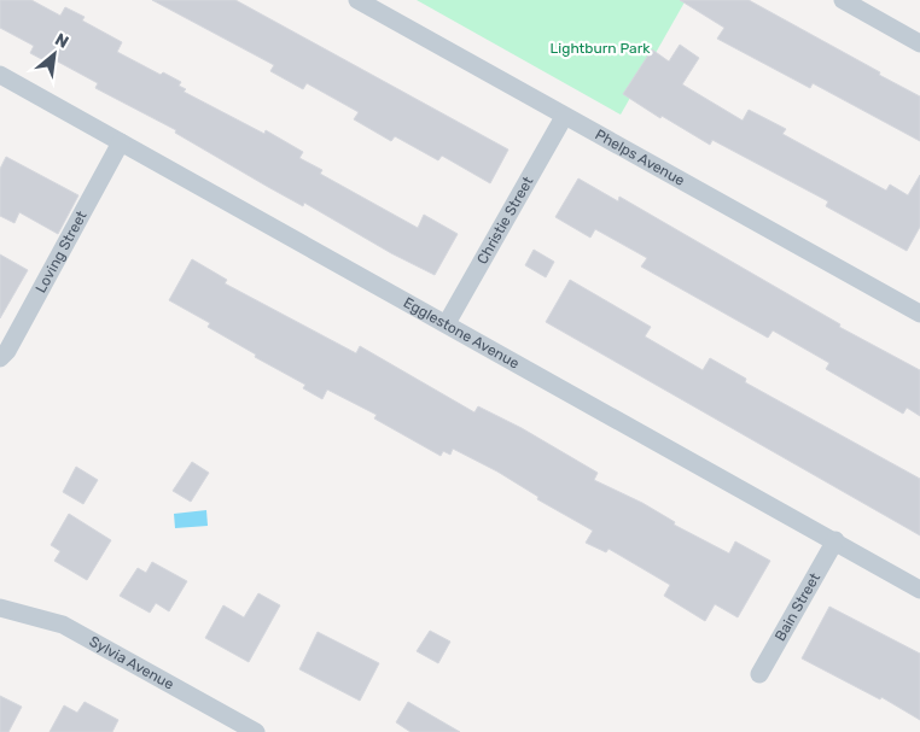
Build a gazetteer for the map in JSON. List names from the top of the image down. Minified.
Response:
{"streets":{"street":["Phelps Avenue","Christie Street","Loving Street","Egglestone Avenue","Bain Street","Sylvia Avenue"]},"crossings":[["Phelps Avenue","Christie Street"],["Christie Street","Egglestone Avenue"],["Loving Street","Egglestone Avenue"],["Egglestone Avenue","Bain Street"]],"parks":["Lightburn Park"],"north":"top right"}
